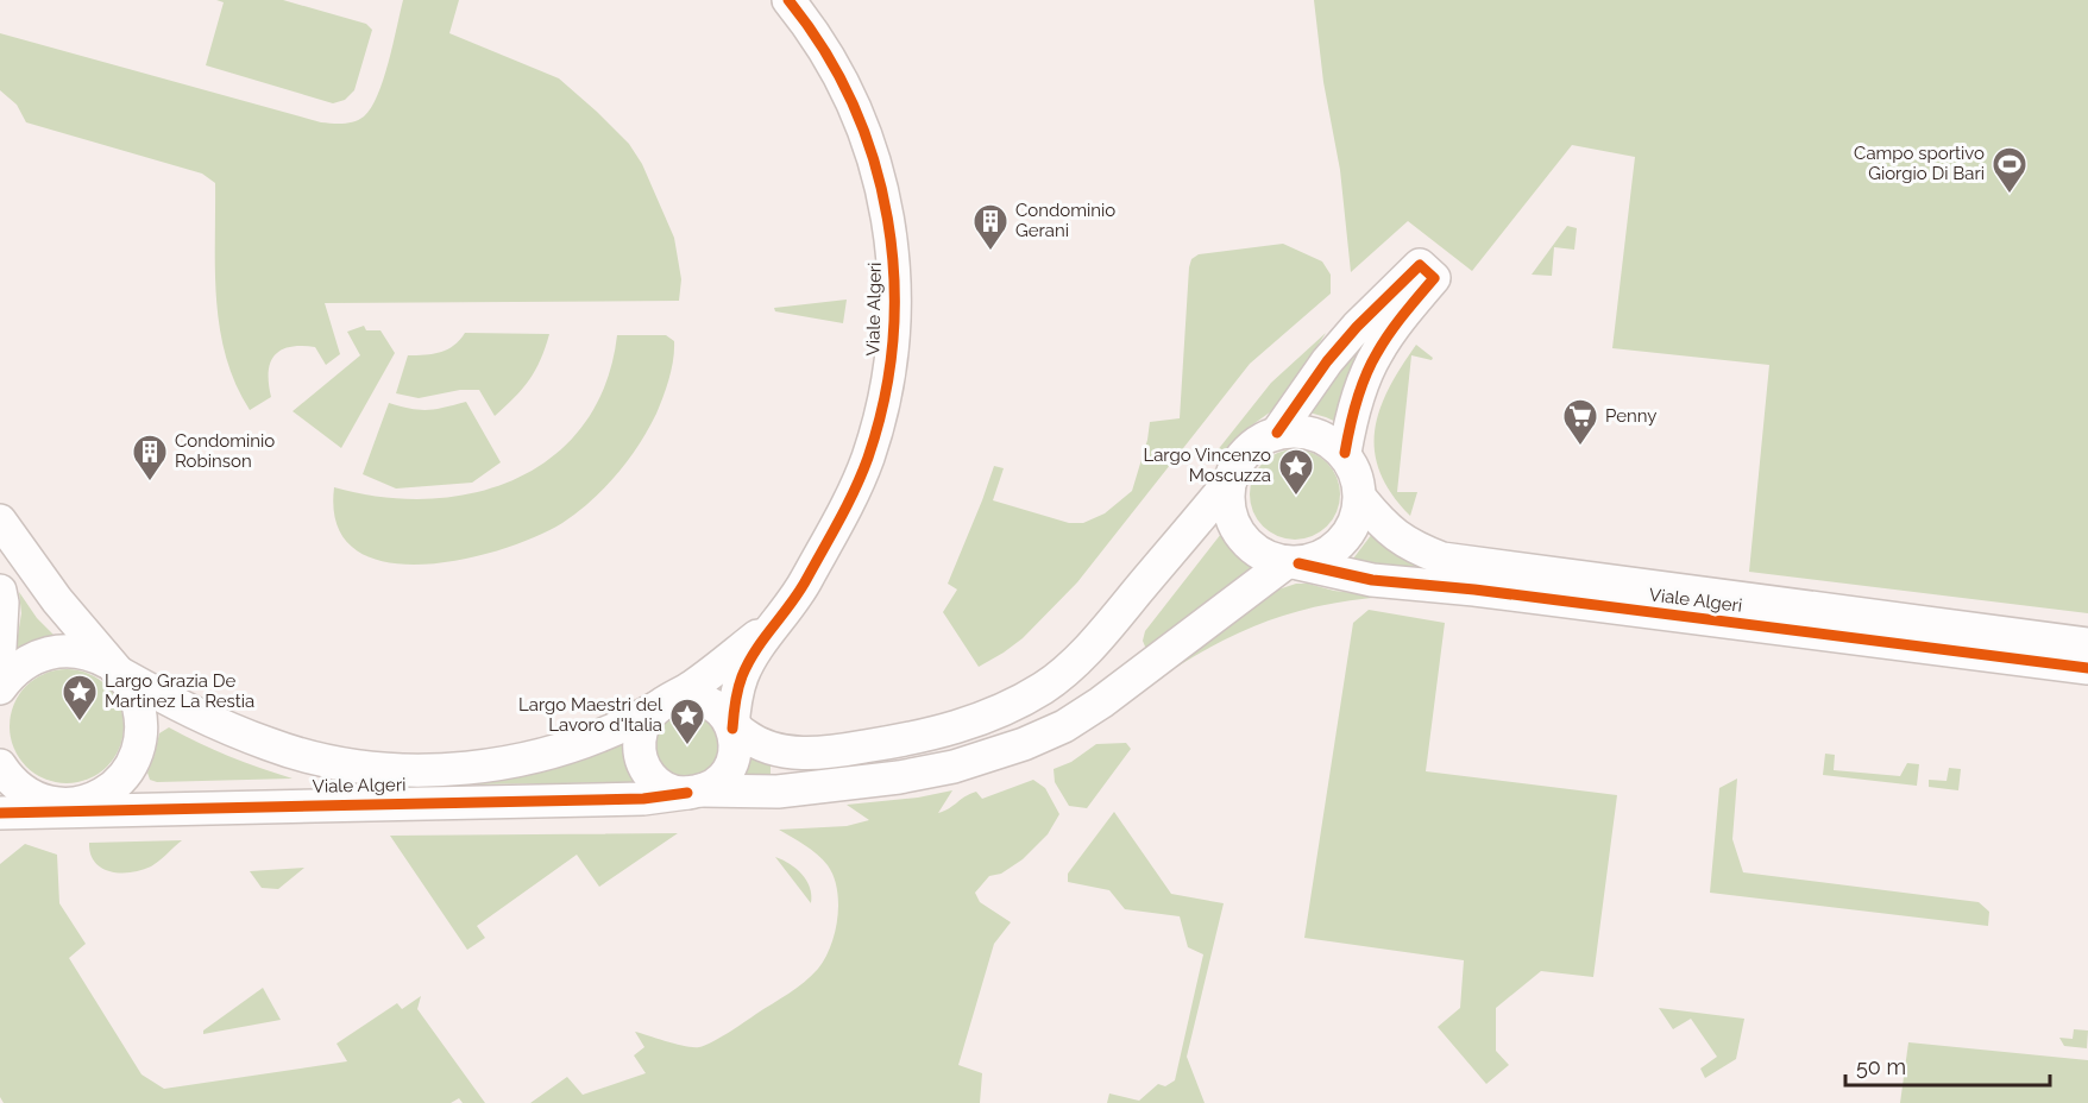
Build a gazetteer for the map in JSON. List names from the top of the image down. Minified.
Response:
{"streets":{"street":["Viale Algeri"]},"places":{"sports":["Campo sportivo Giorgio Di Bari"],"building":["Condominio Gerani","Condominio Robinson"],"supermarket":["Penny"],"place":["Largo Vincenzo Moscuzza","Largo Grazia De Martinez La Restia","Largo Maestri del Lavoro d'Italia"]},"scale_bar":"50 m"}
